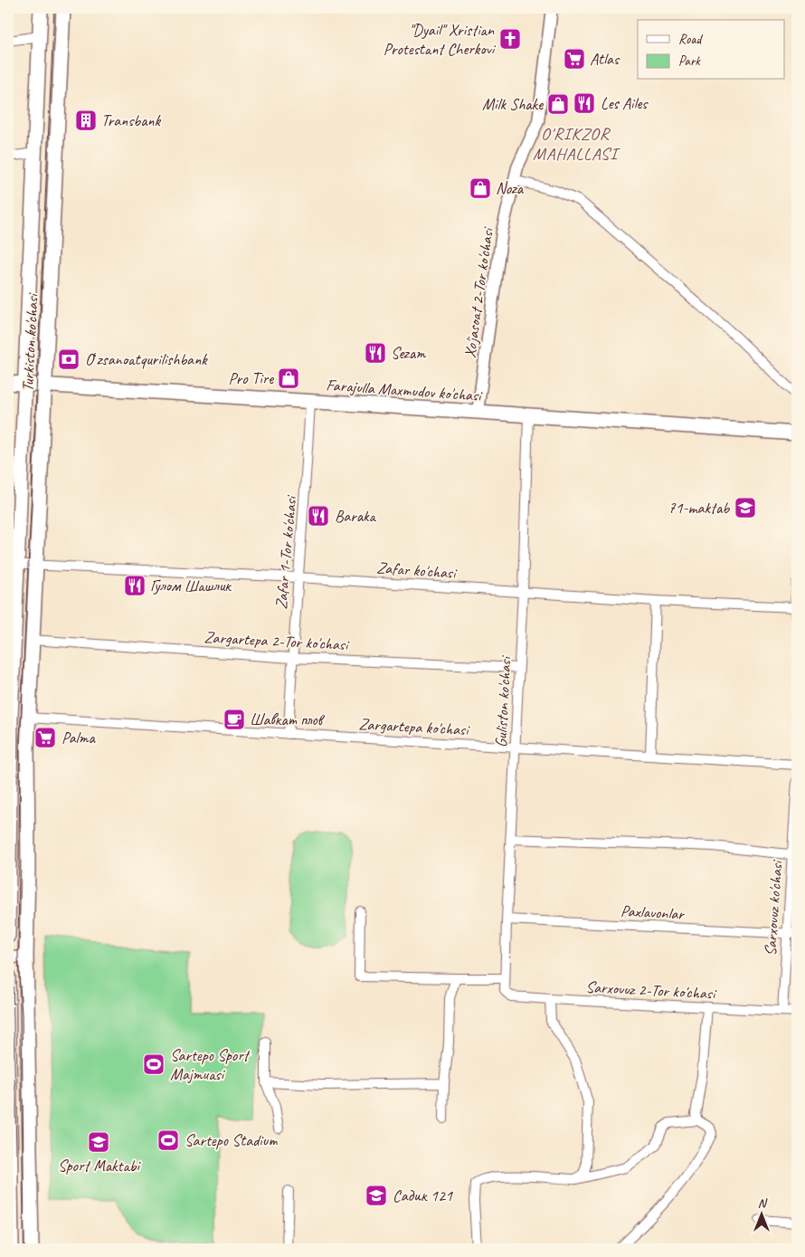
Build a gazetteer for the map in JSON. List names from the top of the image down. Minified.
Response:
{"streets":{"main road":["Turkiston ko'chasi","Farajulla Maxmudov ko'chasi"],"street":["Xo'jasoat 2-Tor ko'chasi","Zafar 1-Tor ko'chasi","Zafar ko'chasi","Zargartepa 2-Tor ko'chasi","Guliston ko'chasi","Zargartepa ko'chasi","Sarxovuz ko'chasi","Paxlavonlar","Sarxovuz 2-Tor ko'chasi"]},"crossings":[["Xo'jasoat 2-Tor ko'chasi","Farajulla Maxmudov ko'chasi"],["Turkiston ko'chasi","Farajulla Maxmudov ko'chasi"],["Turkiston ko'chasi","Zafar ko'chasi"],["Turkiston ko'chasi","Zargartepa 2-Tor ko'chasi"],["Turkiston ko'chasi","Zargartepa ko'chasi"],["Farajulla Maxmudov ko'chasi","Zafar 1-Tor ko'chasi"],["Farajulla Maxmudov ko'chasi","Guliston ko'chasi"],["Zafar 1-Tor ko'chasi","Zafar ko'chasi"],["Zafar 1-Tor ko'chasi","Zargartepa 2-Tor ko'chasi"],["Zafar 1-Tor ko'chasi","Zargartepa ko'chasi"],["Zafar ko'chasi","Guliston ko'chasi"],["Zargartepa 2-Tor ko'chasi","Guliston ko'chasi"],["Guliston ko'chasi","Zargartepa ko'chasi"],["Guliston ko'chasi","Paxlavonlar"],["Guliston ko'chasi","Sarxovuz 2-Tor ko'chasi"],["Sarxovuz ko'chasi","Paxlavonlar"],["Sarxovuz ko'chasi","Sarxovuz 2-Tor ko'chasi"]],"districts":["O'RIKZOR MAHALLASI"],"places":{"church":["\"Dyail\" Xristian Protestant Cherkovi"],"supermarket":["Atlas","Palma"],"restaurant":["Les Ailes","Sezam","Baraka","Гулом Шашлик"],"shop":["Milk Shake","Noza","Pro Tire"],"building":["Transbank"],"bank":["Oʻzsanoatqurilishbank"],"school or university":["71-maktab","Sport Maktabi","Садик 121"],"cafe":["Шавкат плов"],"sports":["Sartepo Sport Majmuasi","Sartepo Stadium"]},"legend":["Road","Park"],"north":"top"}
